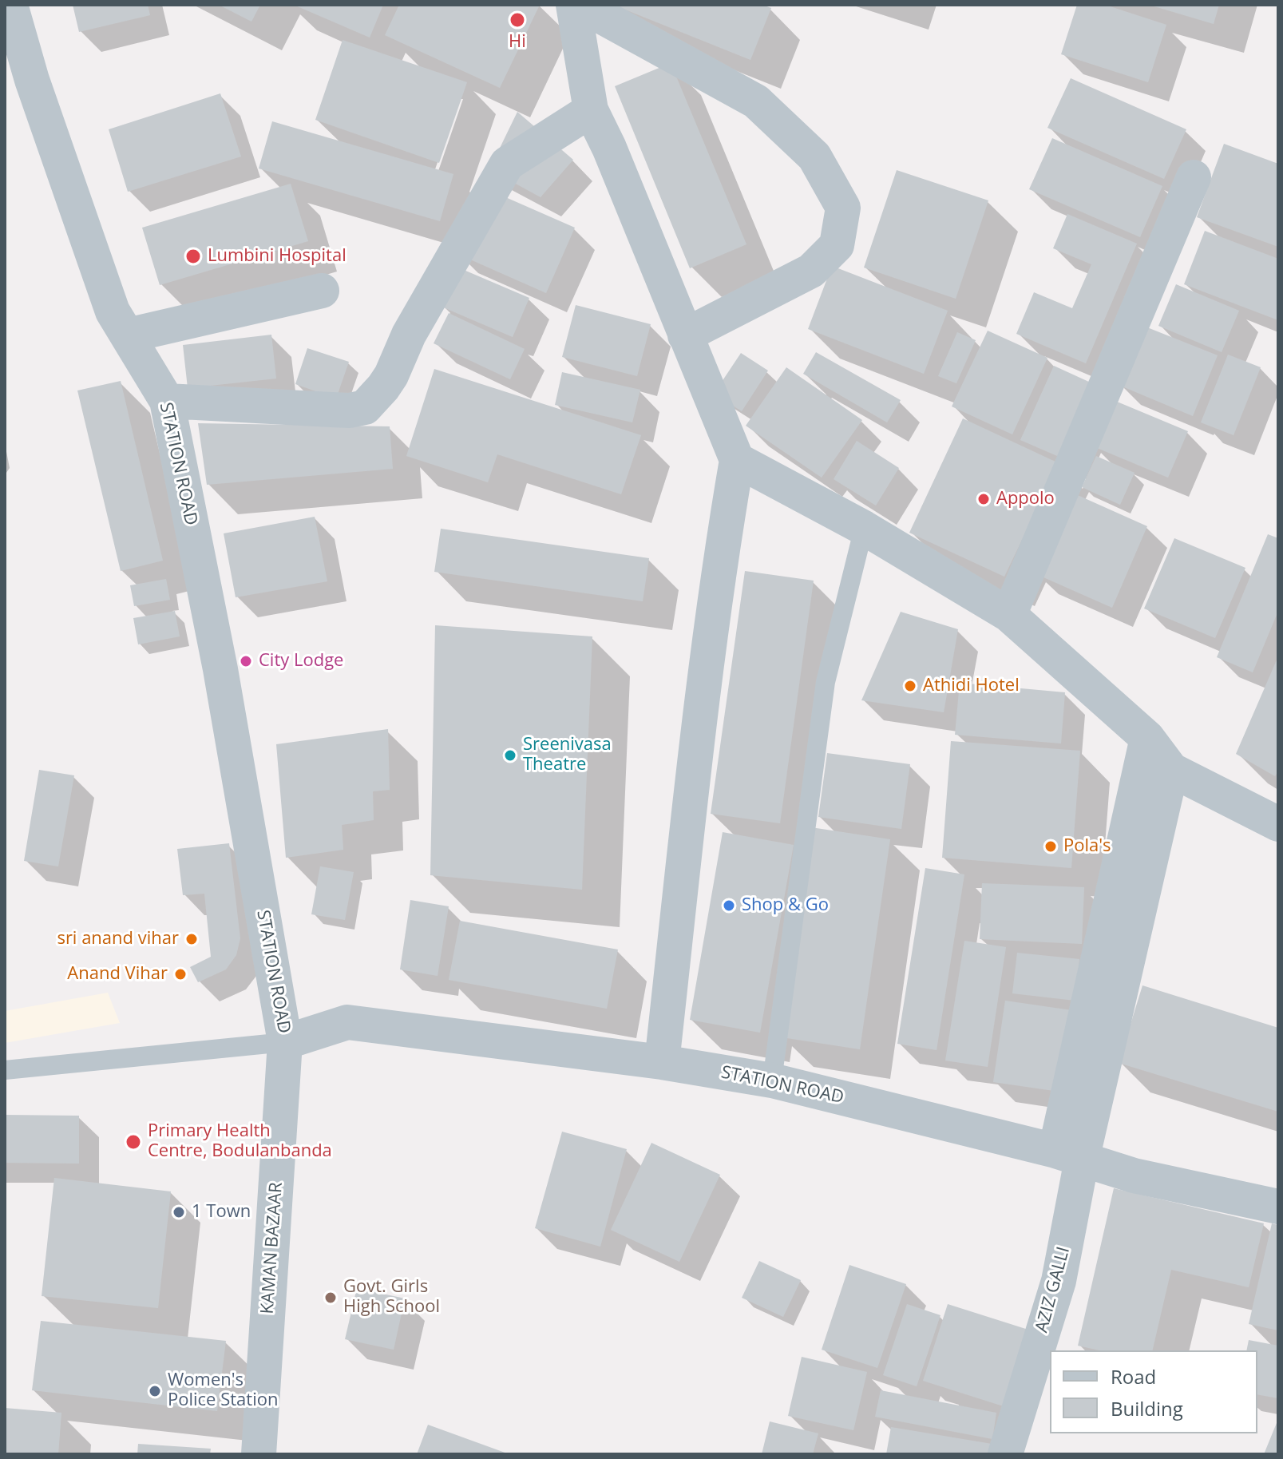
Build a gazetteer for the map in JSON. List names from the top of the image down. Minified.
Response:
{"streets":{"street":["STATION ROAD","KAMAN BAZAAR","AZIZ GALLI"]},"crossings":[["STATION ROAD","KAMAN BAZAAR"],["STATION ROAD","AZIZ GALLI"]],"places":["Hi","Lumbini Hospital","Appolo","City Lodge","Athidi Hotel","Sreenivasa Theatre","Pola's","Shop & Go","sri anand vihar","Anand Vihar","Primary Health Centre, Bodulanbanda","1 Town","Govt. Girls High School","Women's Police Station"],"legend":["Road","Building"]}
